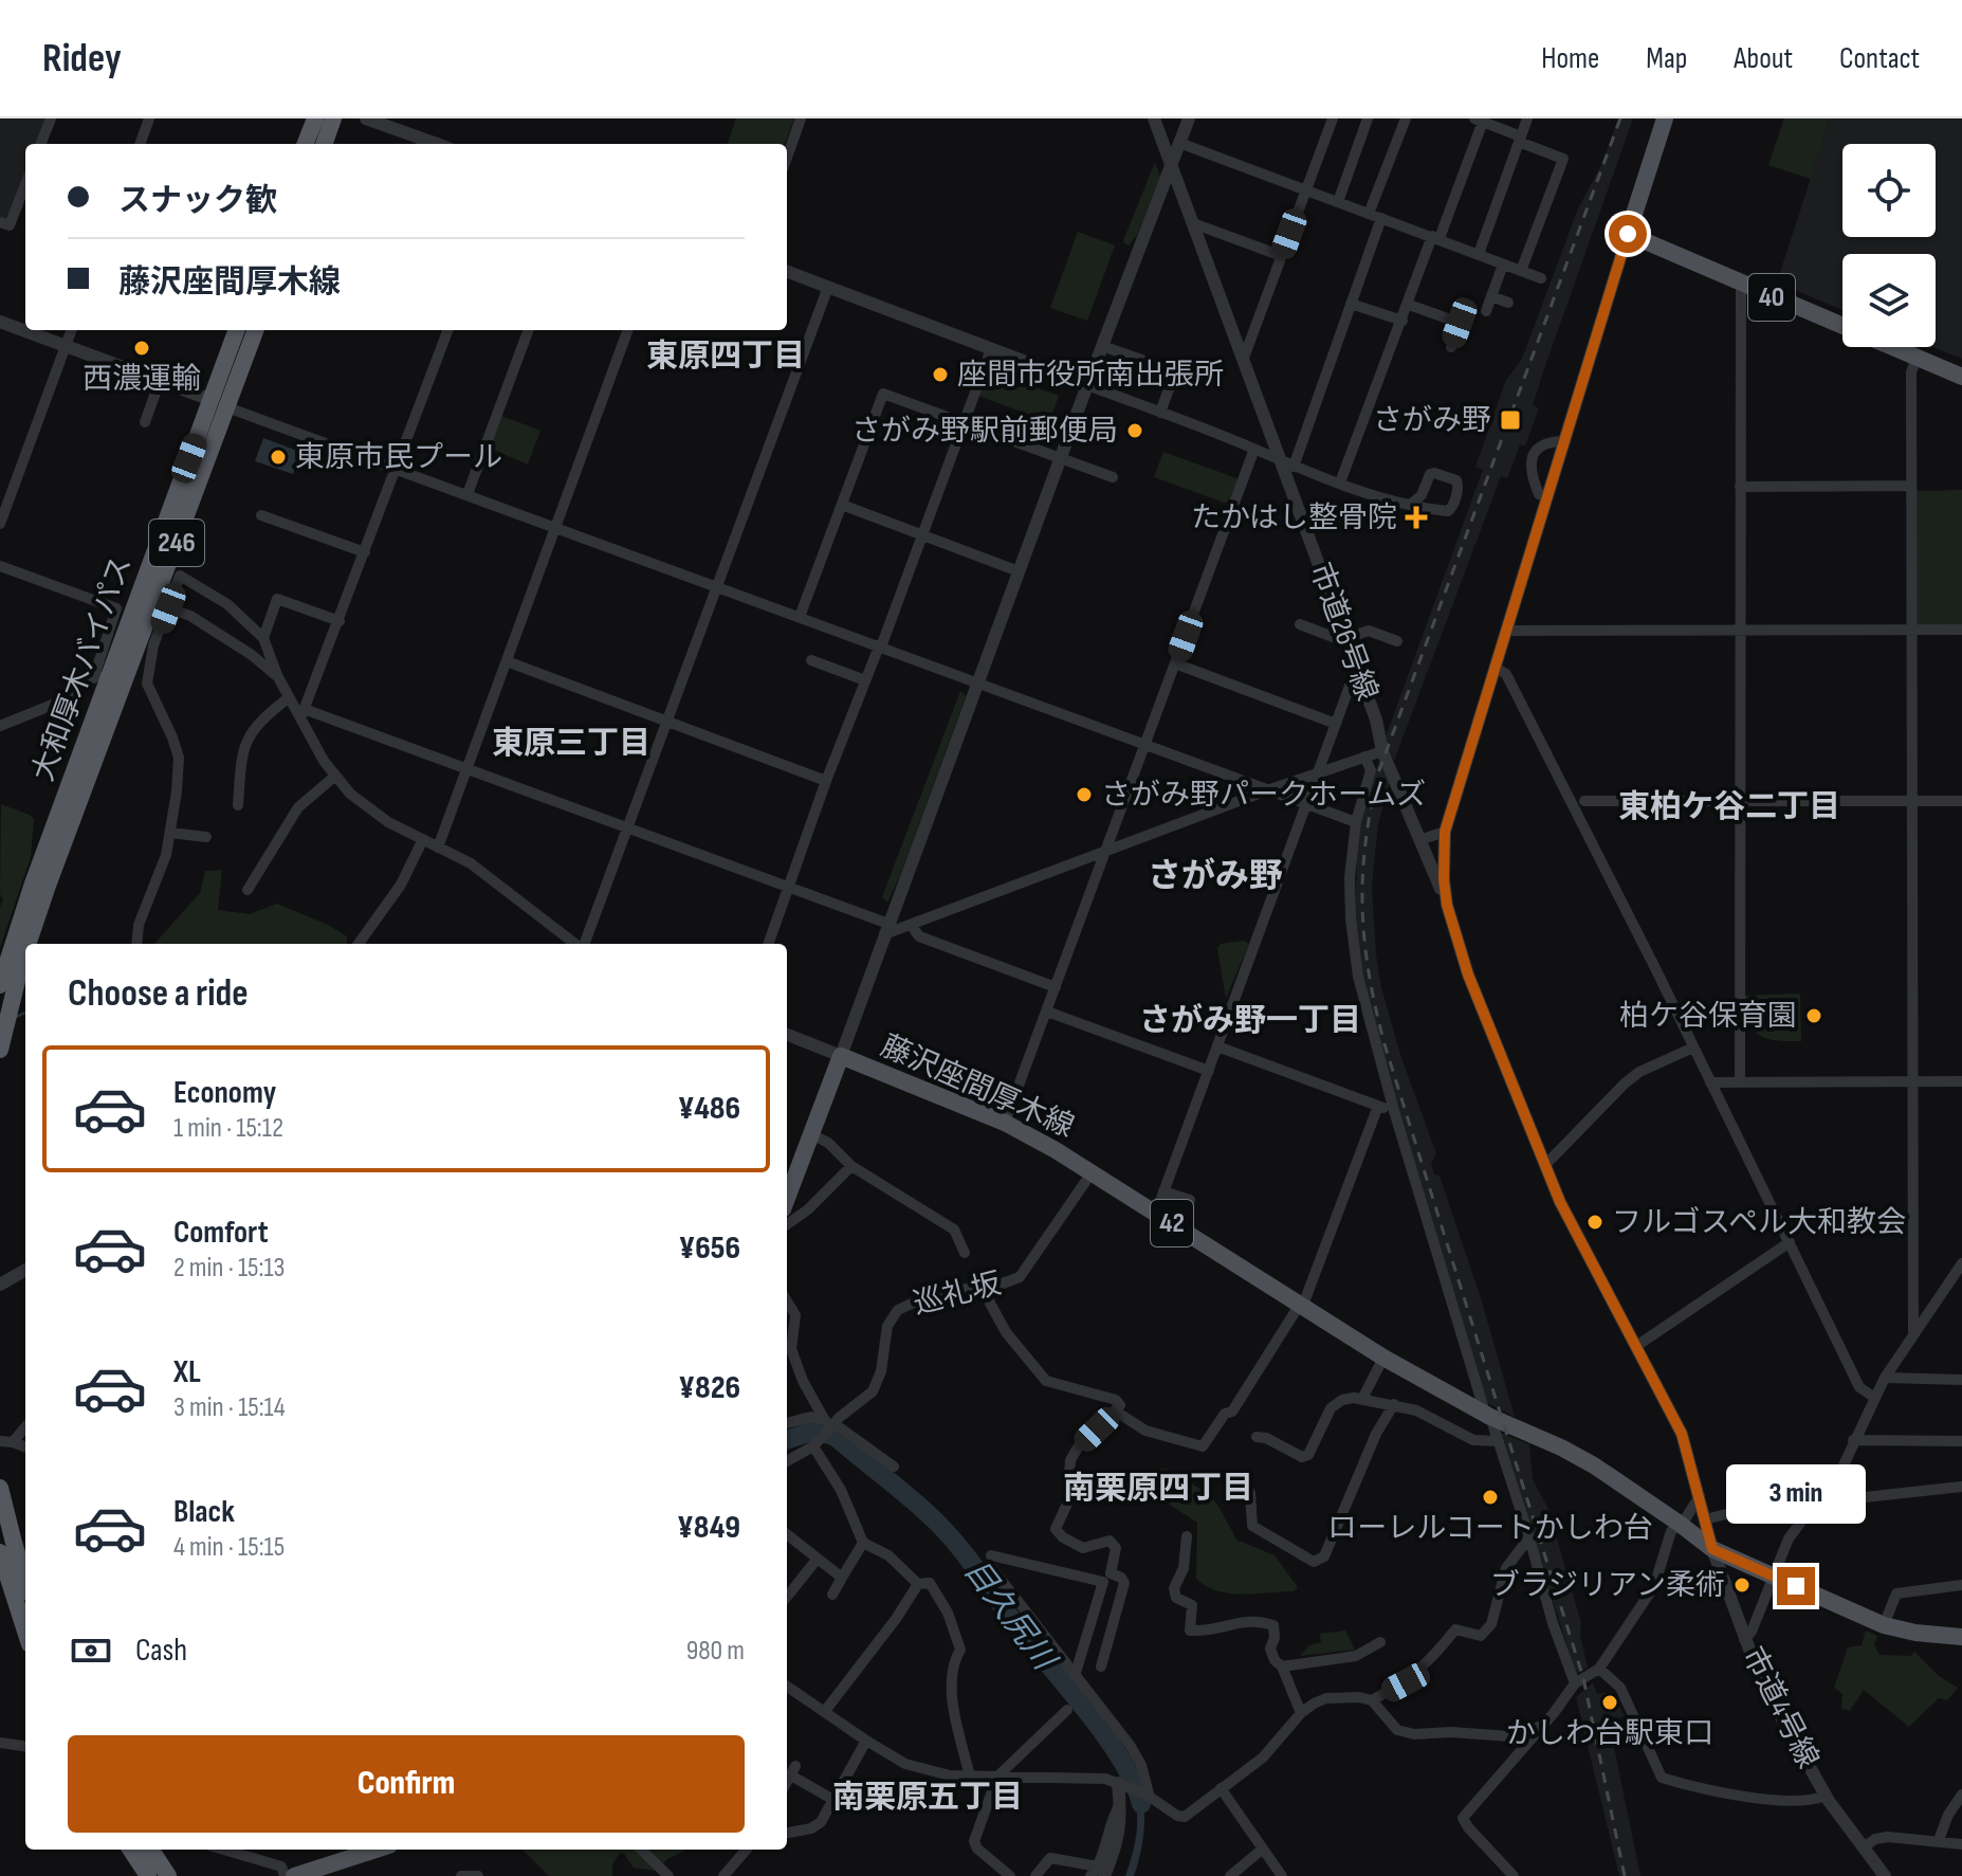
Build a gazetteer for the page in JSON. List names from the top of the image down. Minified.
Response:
{"streets":{"highway":["246","大和厚木バイパス"],"main road":["40","藤沢座間厚木線","42"],"street":["市道26号線","巡礼坂","市道4号線"]},"crossings":[["40","市道4号線"],["市道26号線","市道4号線"],["藤沢座間厚木線","42"],["藤沢座間厚木線","巡礼坂"],["42","市道4号線"]],"districts":["東原四丁目","東原三丁目","東柏ケ谷二丁目","さがみ野","さがみ野一丁目","南栗原四丁目","南栗原五丁目"],"water":["目久尻川"],"places":{"other":["西濃運輸","座間市役所南出張所","さがみ野駅前郵便局","東原市民プール","さがみ野パークホームズ","柏ケ谷保育園","フルゴスペル大和教会","ローレルコートかしわ台","ブラジリアン柔術","かしわ台駅東口"],"transit":["さがみ野"],"health":["たかはし整骨院"]},"page":{"header":"Ridey","nav":["Home","Map","About","Contact"],"banner":["スナック歓","藤沢座間厚木線"],"heading":"Choose a ride","list":[{"name":"Economy","note":"1 min · 15:12","value":"¥486"},{"name":"Comfort","note":"2 min · 15:13","value":"¥656"},{"name":"XL","note":"3 min · 15:14","value":"¥826"},{"name":"Black","note":"4 min · 15:15","value":"¥849"}],"bubble":"3 min","pay":["Cash","980 m"],"buttons":"Confirm"}}
